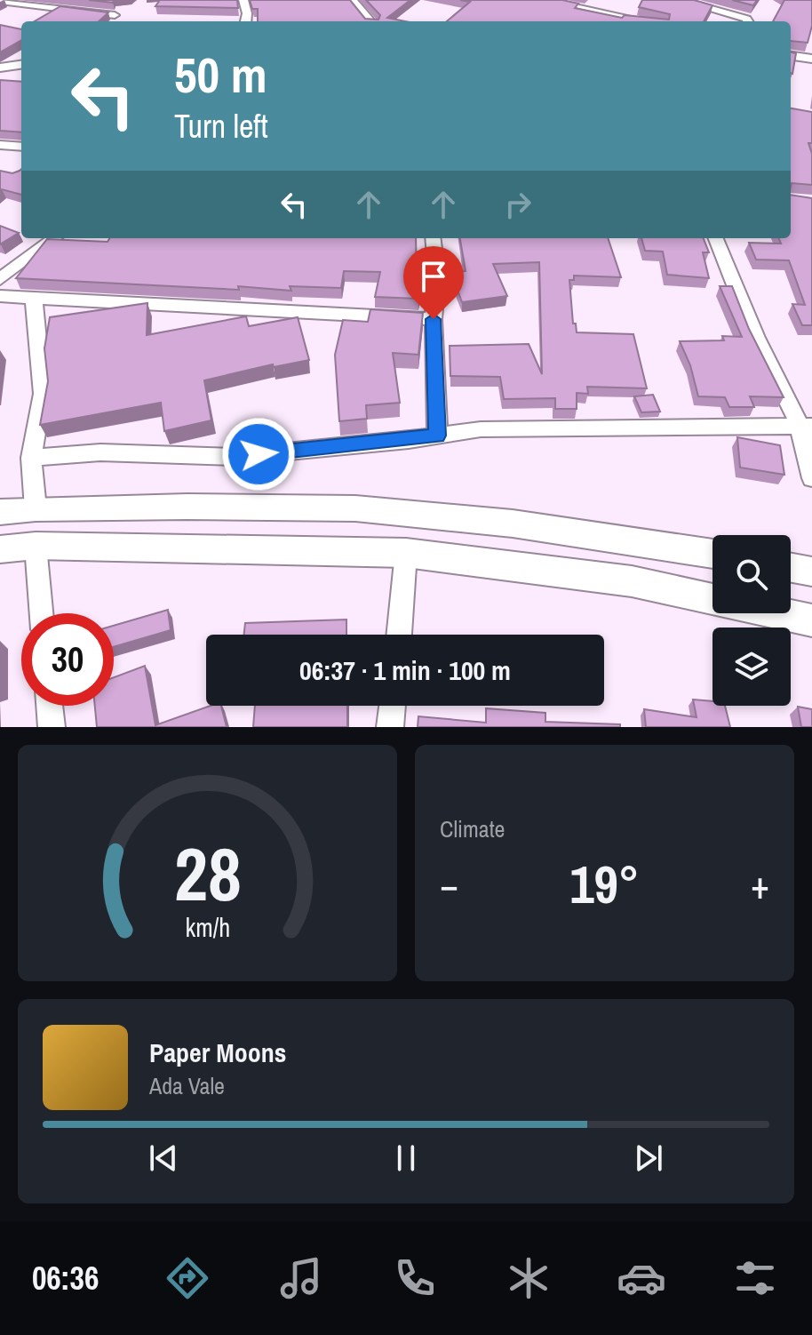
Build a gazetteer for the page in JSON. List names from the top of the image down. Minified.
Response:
{"page":{"turn":["50 m","Turn left"],"limit":"30","trip":"06:37 · 1 min · 100 m","tile":"Climate","heat":["−","19°","+"],"song":["Paper Moons","Ada Vale"],"tabs":"06:36","gauge":["28","km/h"]}}
